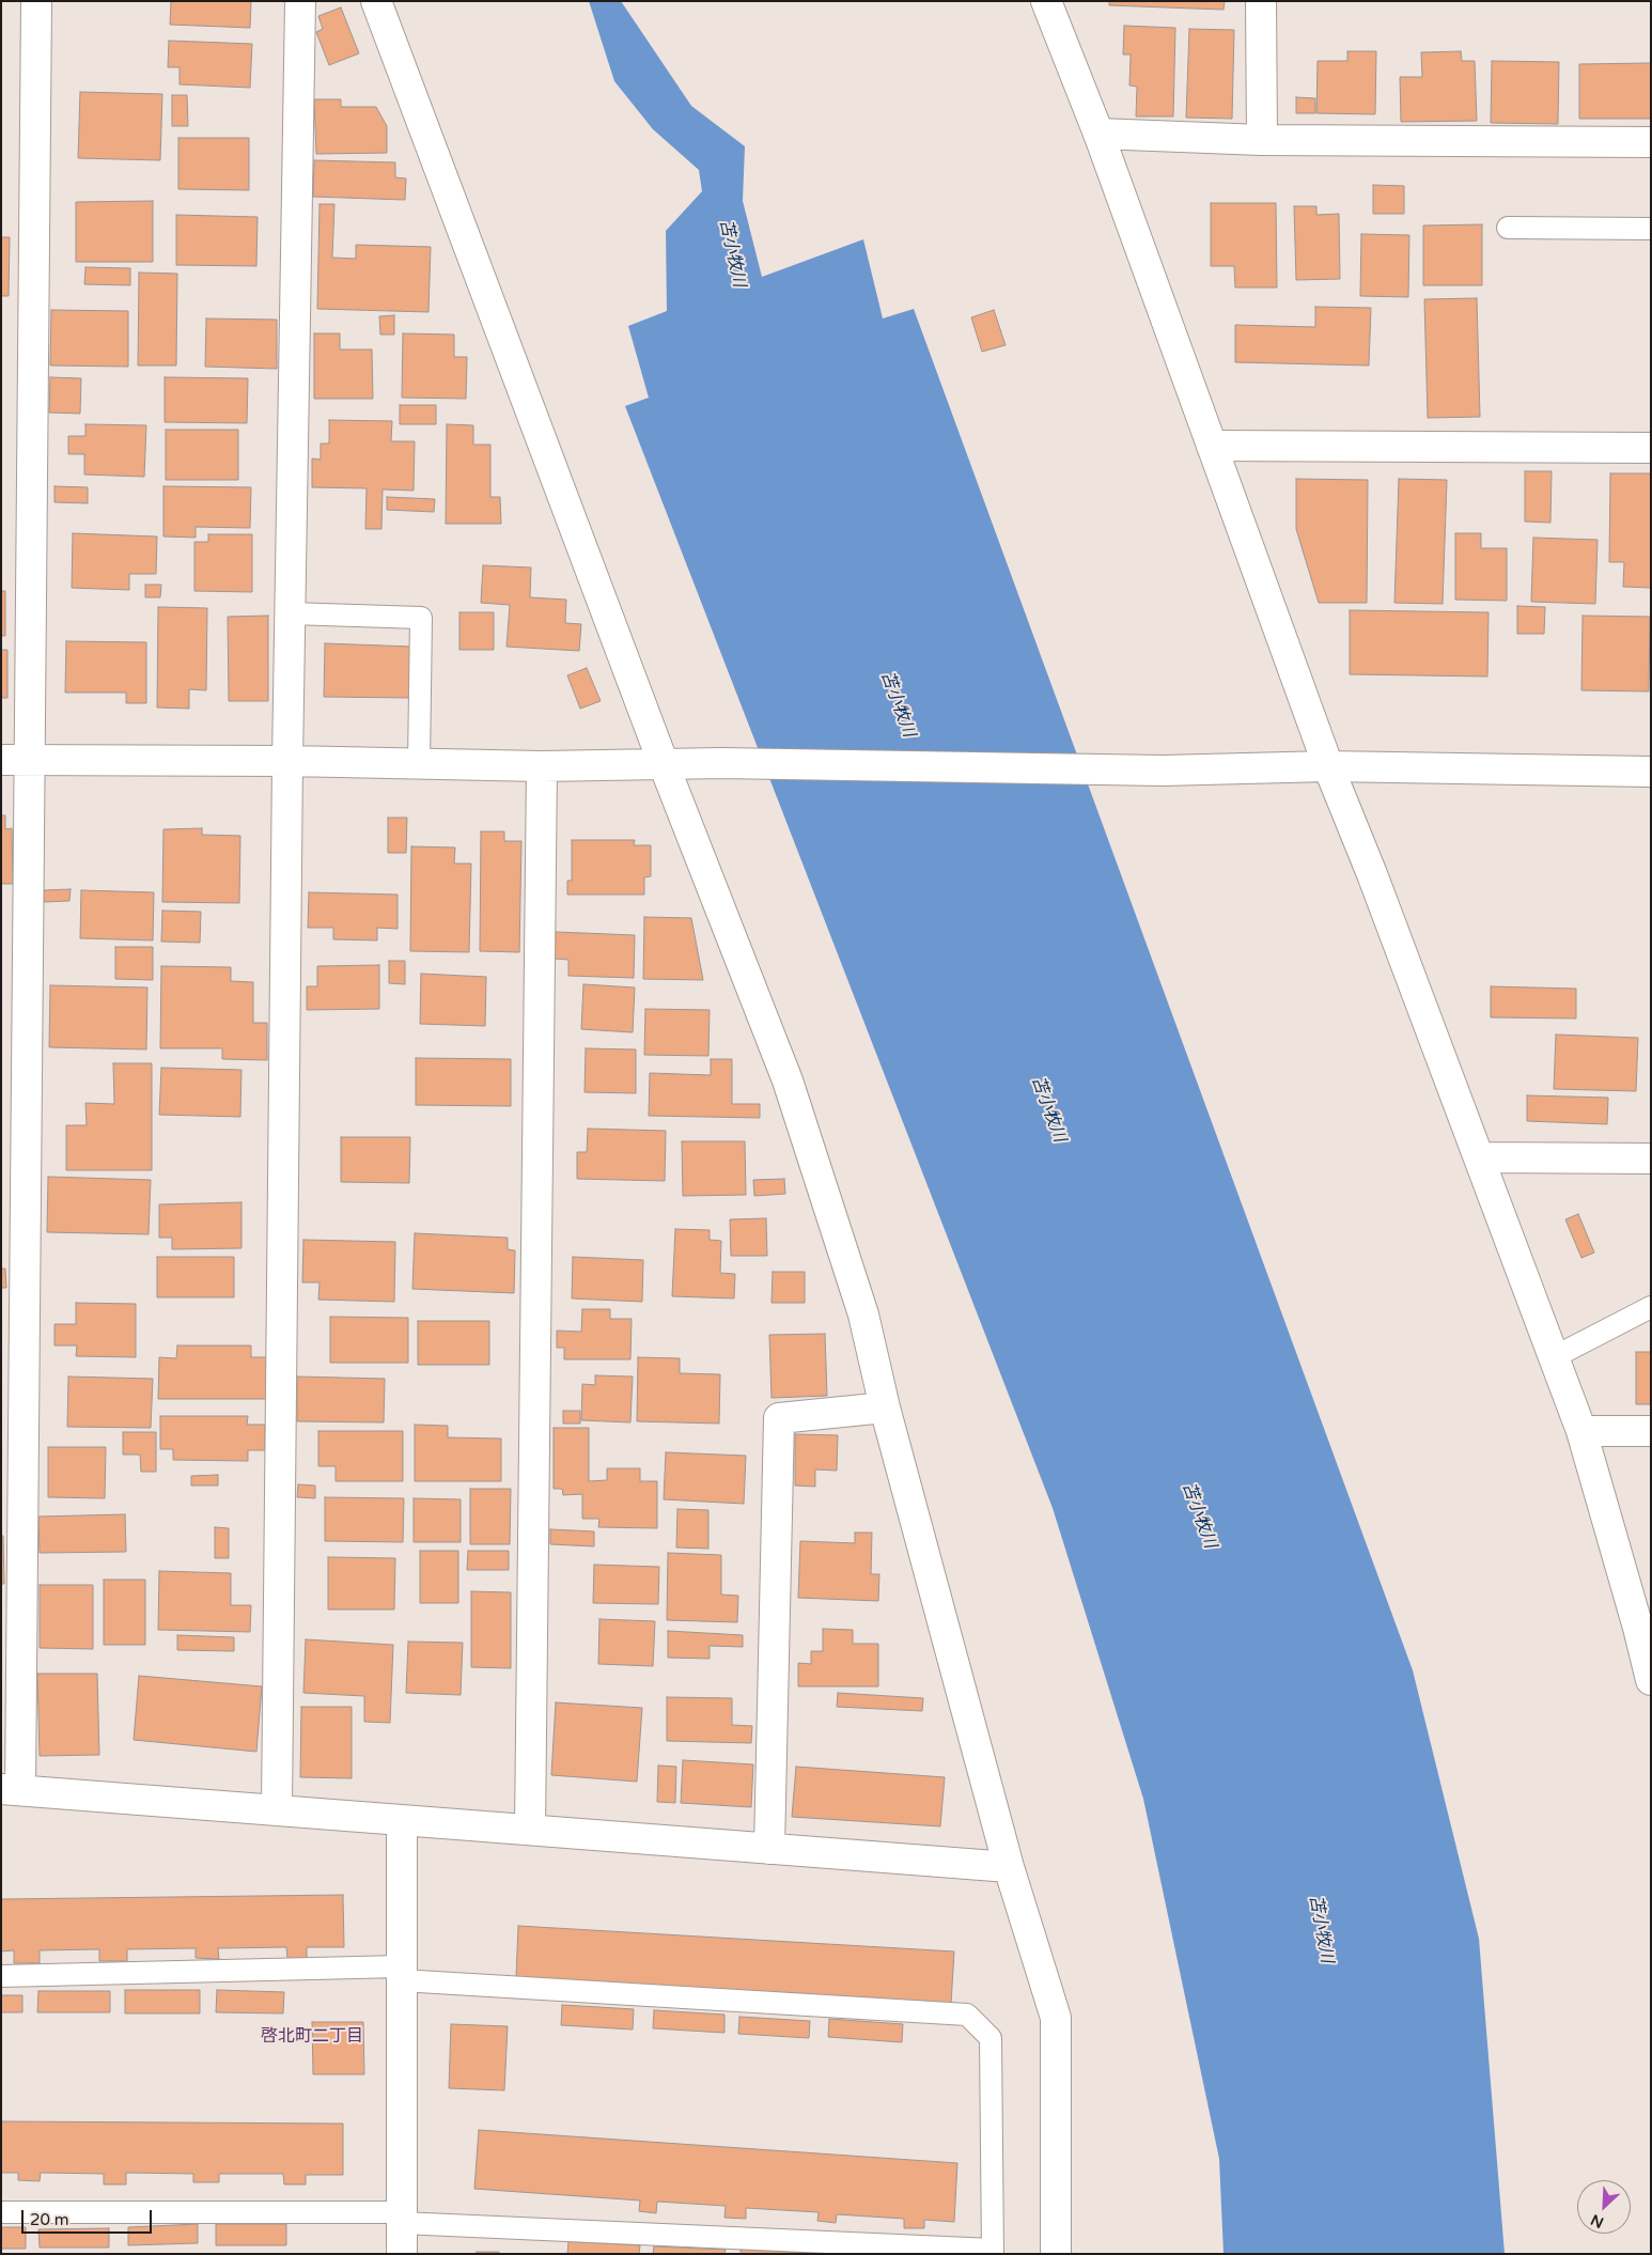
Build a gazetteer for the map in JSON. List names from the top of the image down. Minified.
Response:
{"districts":["啓北町二丁目"],"water":["苫小牧川"],"scale_bar":"20 m","north":"bottom left"}
